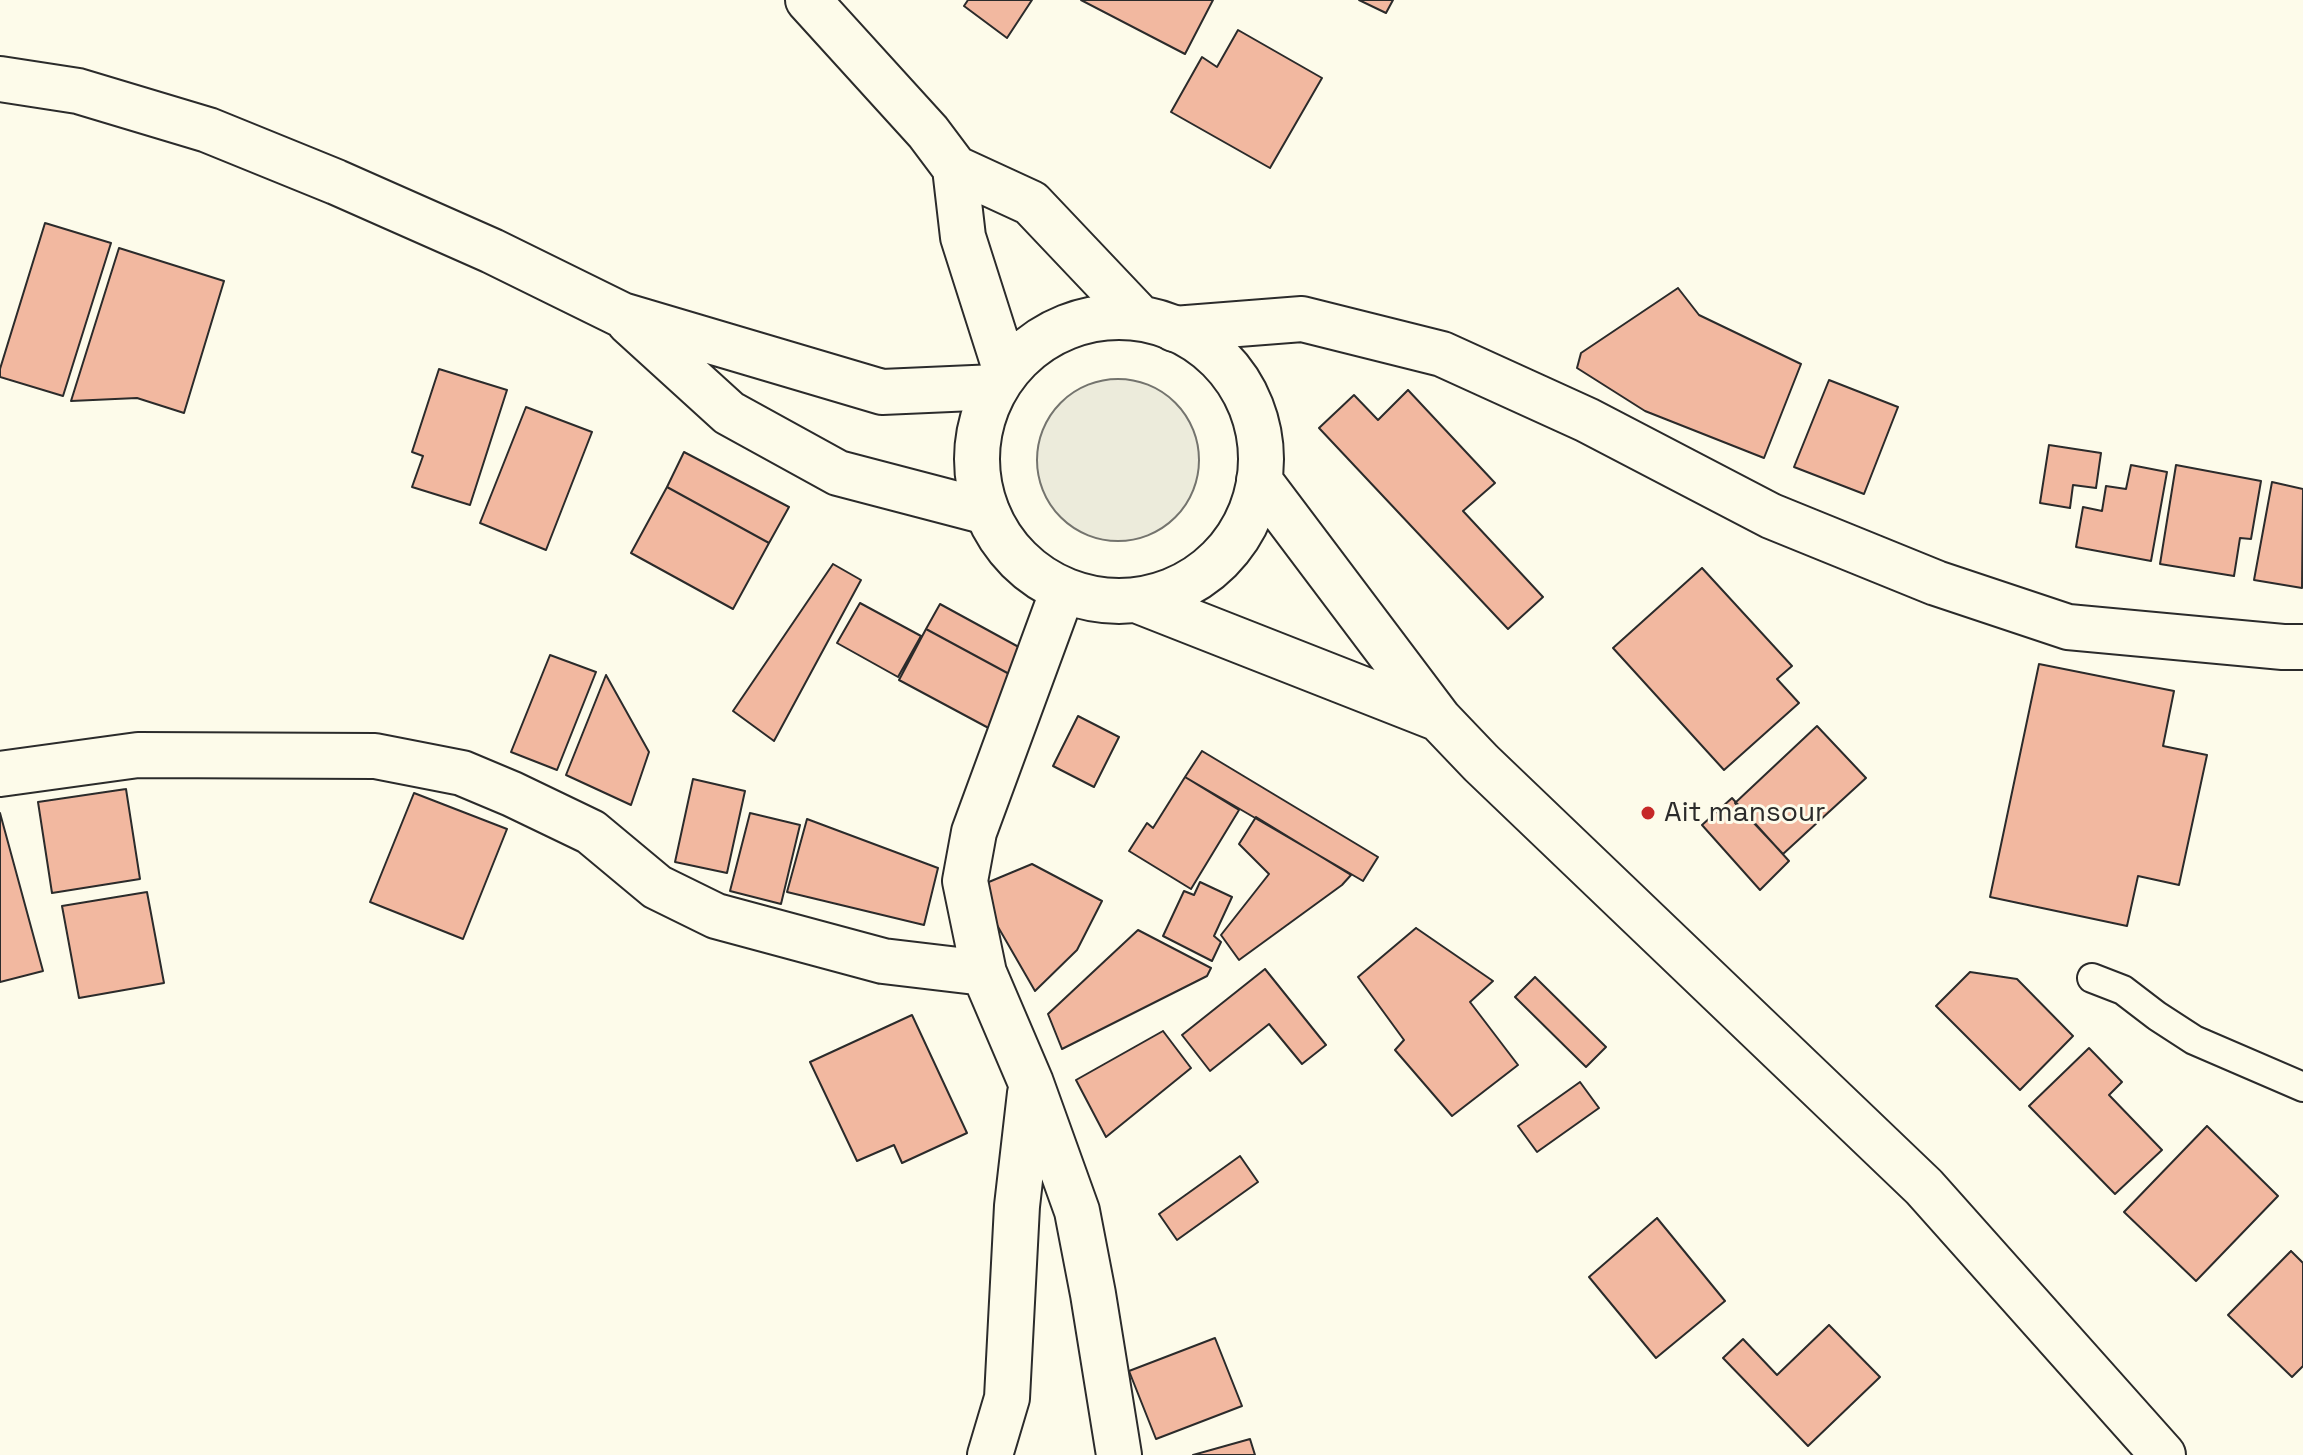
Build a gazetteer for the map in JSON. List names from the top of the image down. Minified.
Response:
{"places":["Ait mansour"]}
